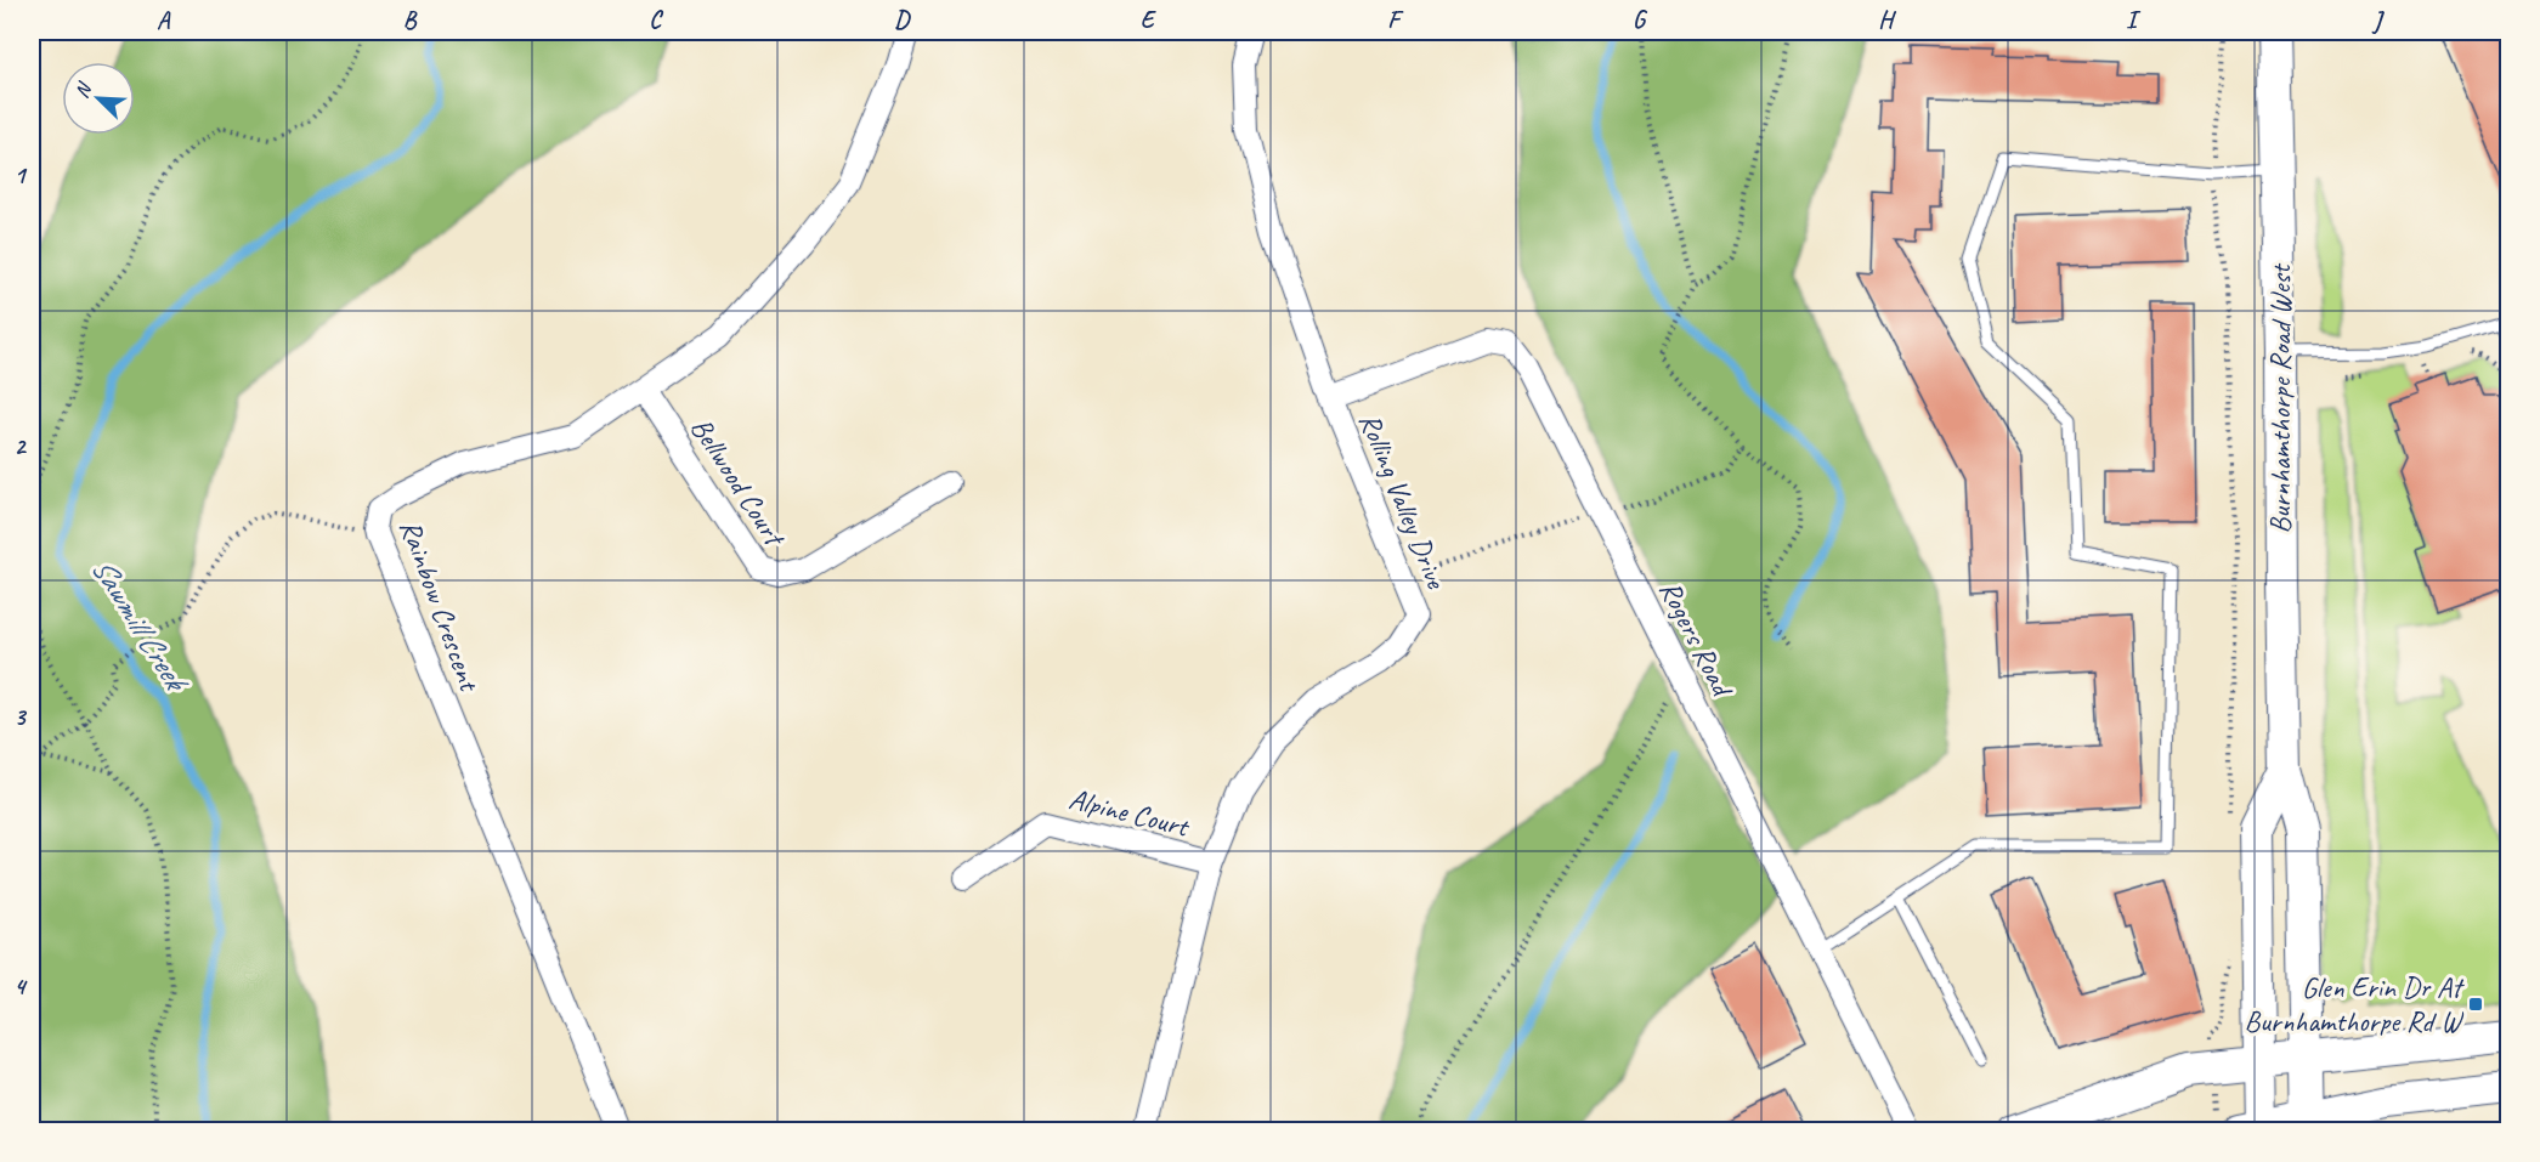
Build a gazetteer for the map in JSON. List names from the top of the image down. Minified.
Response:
{"streets":{"main road":["Burnhamthorpe Road West"],"street":["Bellwood Court","Rolling Valley Drive","Rainbow Crescent","Rogers Road","Alpine Court"]},"crossings":[["Bellwood Court","Rainbow Crescent"],["Rolling Valley Drive","Rogers Road"],["Rolling Valley Drive","Alpine Court"]],"water":["Sawmill Creek"],"places":{"transit":["Glen Erin Dr At Burnhamthorpe Rd W"]},"north":"top left","grid":{"columns":["A","B","C","D","E","F","G","H","I","J"],"rows":["1","2","3","4"]}}
